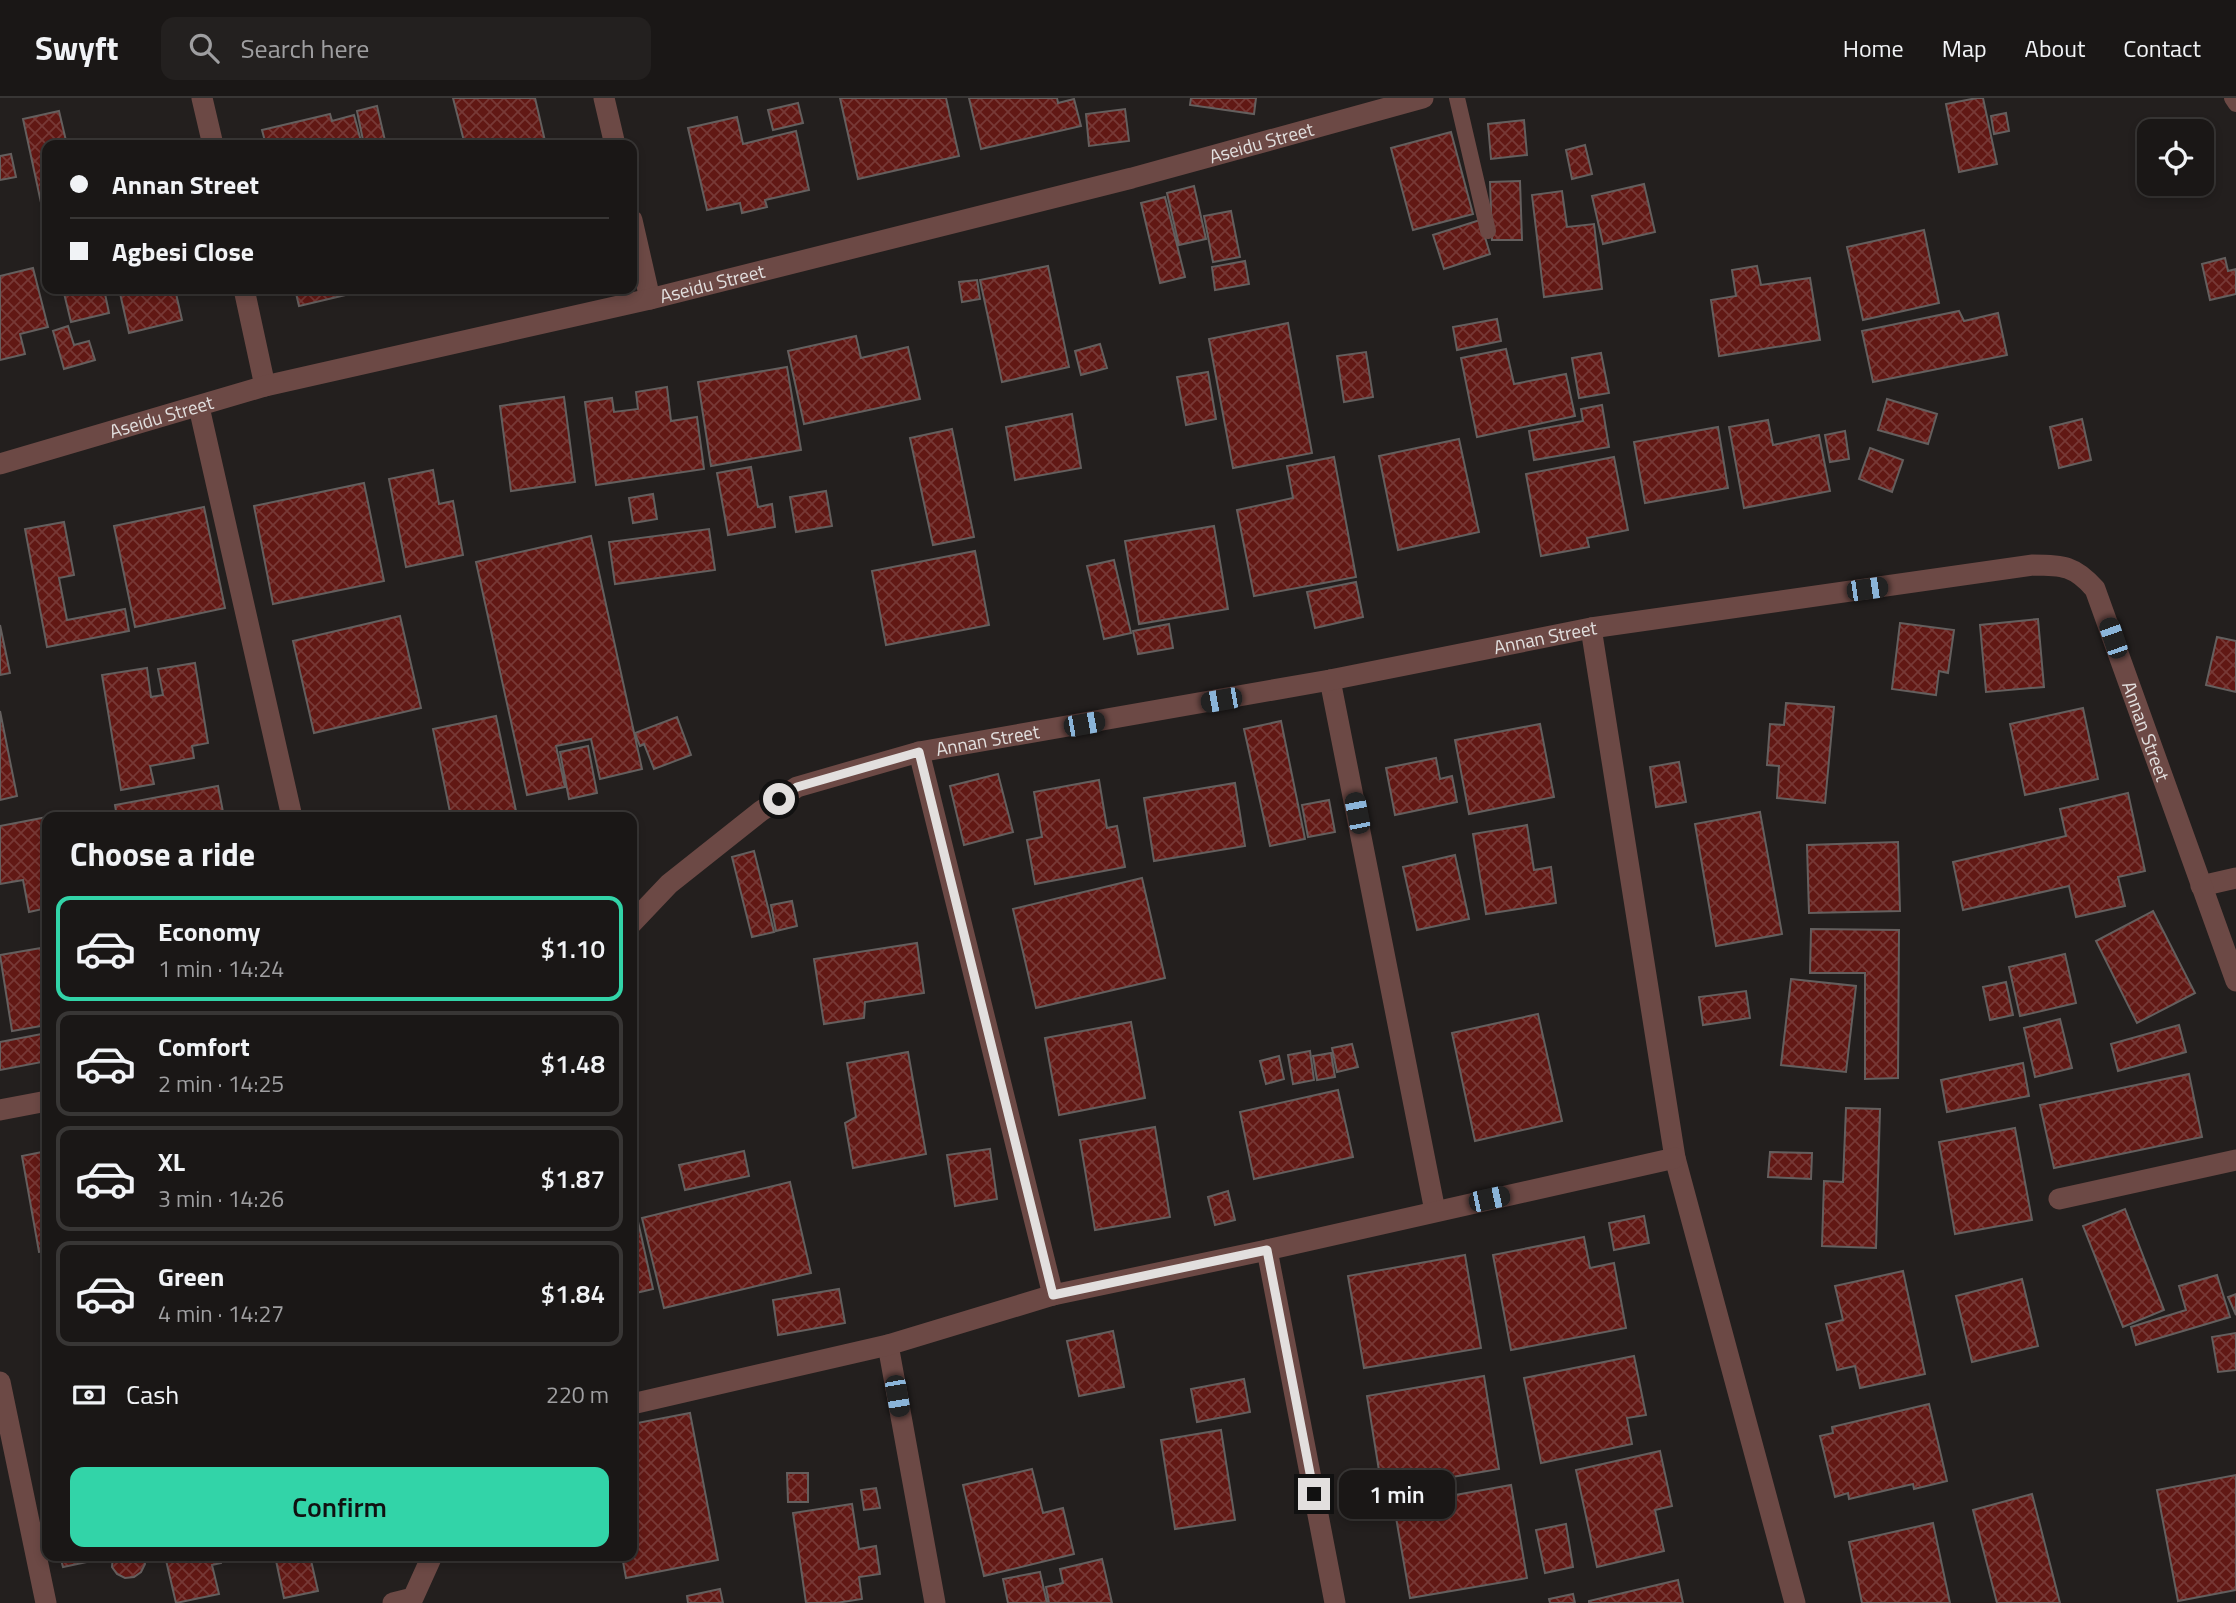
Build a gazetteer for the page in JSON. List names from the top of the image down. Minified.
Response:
{"streets":{"street":["Aseidu Street","Annan Street"]},"page":{"header":"Swyft","search":"Search here","nav":["Home","Map","About","Contact"],"banner":["Annan Street","Agbesi Close"],"heading":"Choose a ride","list":[{"name":"Economy","note":"1 min · 14:24","value":"$1.10"},{"name":"Comfort","note":"2 min · 14:25","value":"$1.48"},{"name":"XL","note":"3 min · 14:26","value":"$1.87"},{"name":"Green","note":"4 min · 14:27","value":"$1.84"}],"pay":["Cash","220 m"],"buttons":"Confirm","bubble":"1 min"}}
